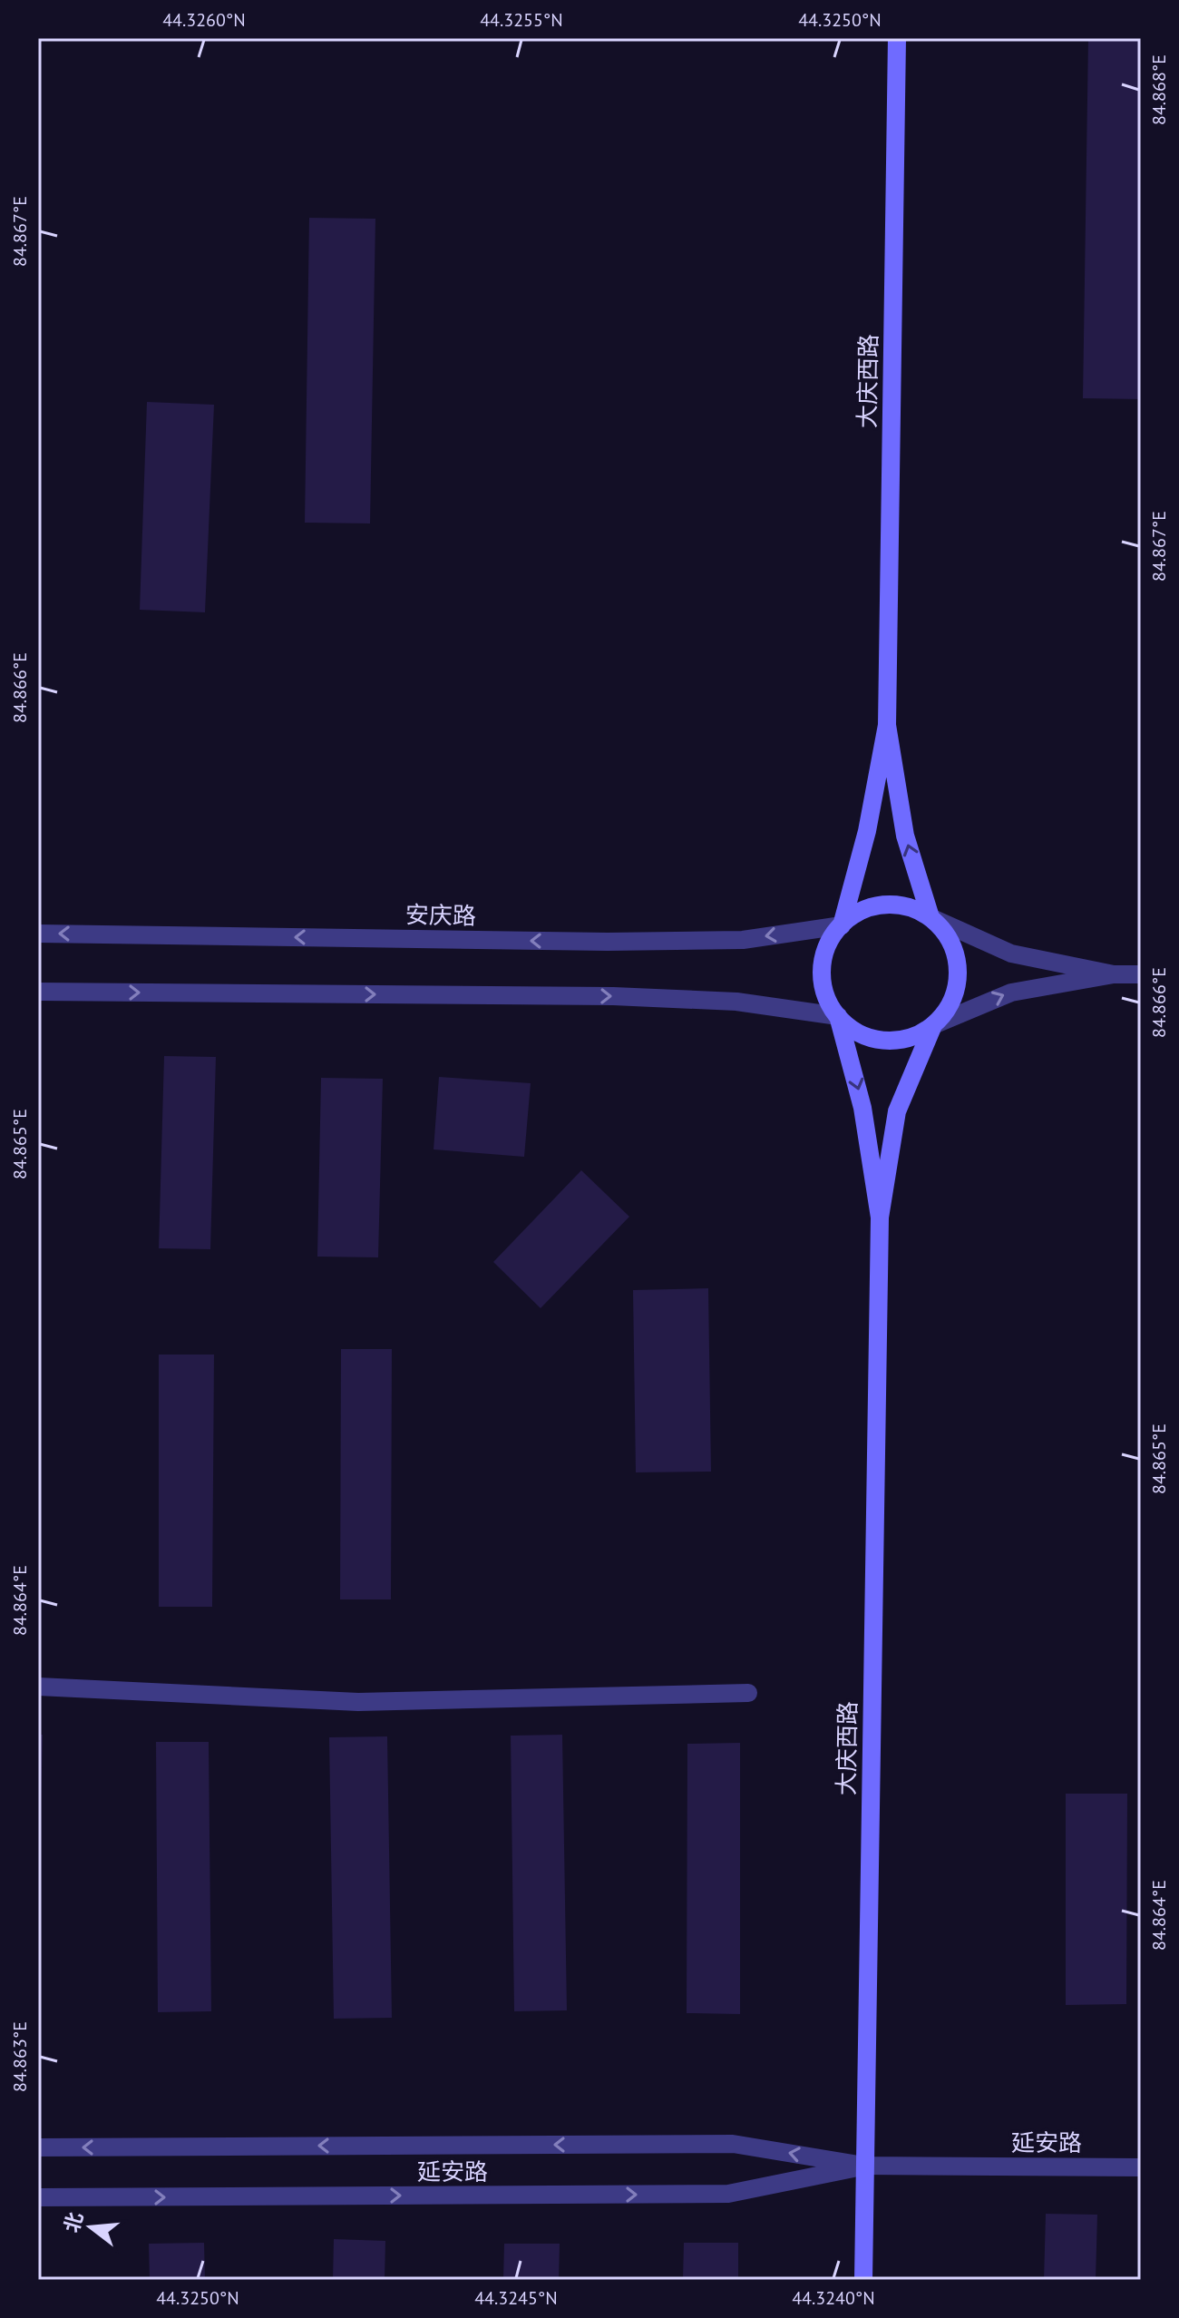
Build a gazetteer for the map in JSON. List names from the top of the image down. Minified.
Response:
{"streets":{"main road":["大庆西路"],"street":["安庆路","延安路"]},"crossings":[["大庆西路","延安路"]],"north":"left","coordinates":["44.3260°N","44.3255°N","44.3250°N","84.868°E","84.867°E","84.866°E","84.865°E","84.864°E","84.863°E","44.3245°N","44.3240°N"]}
